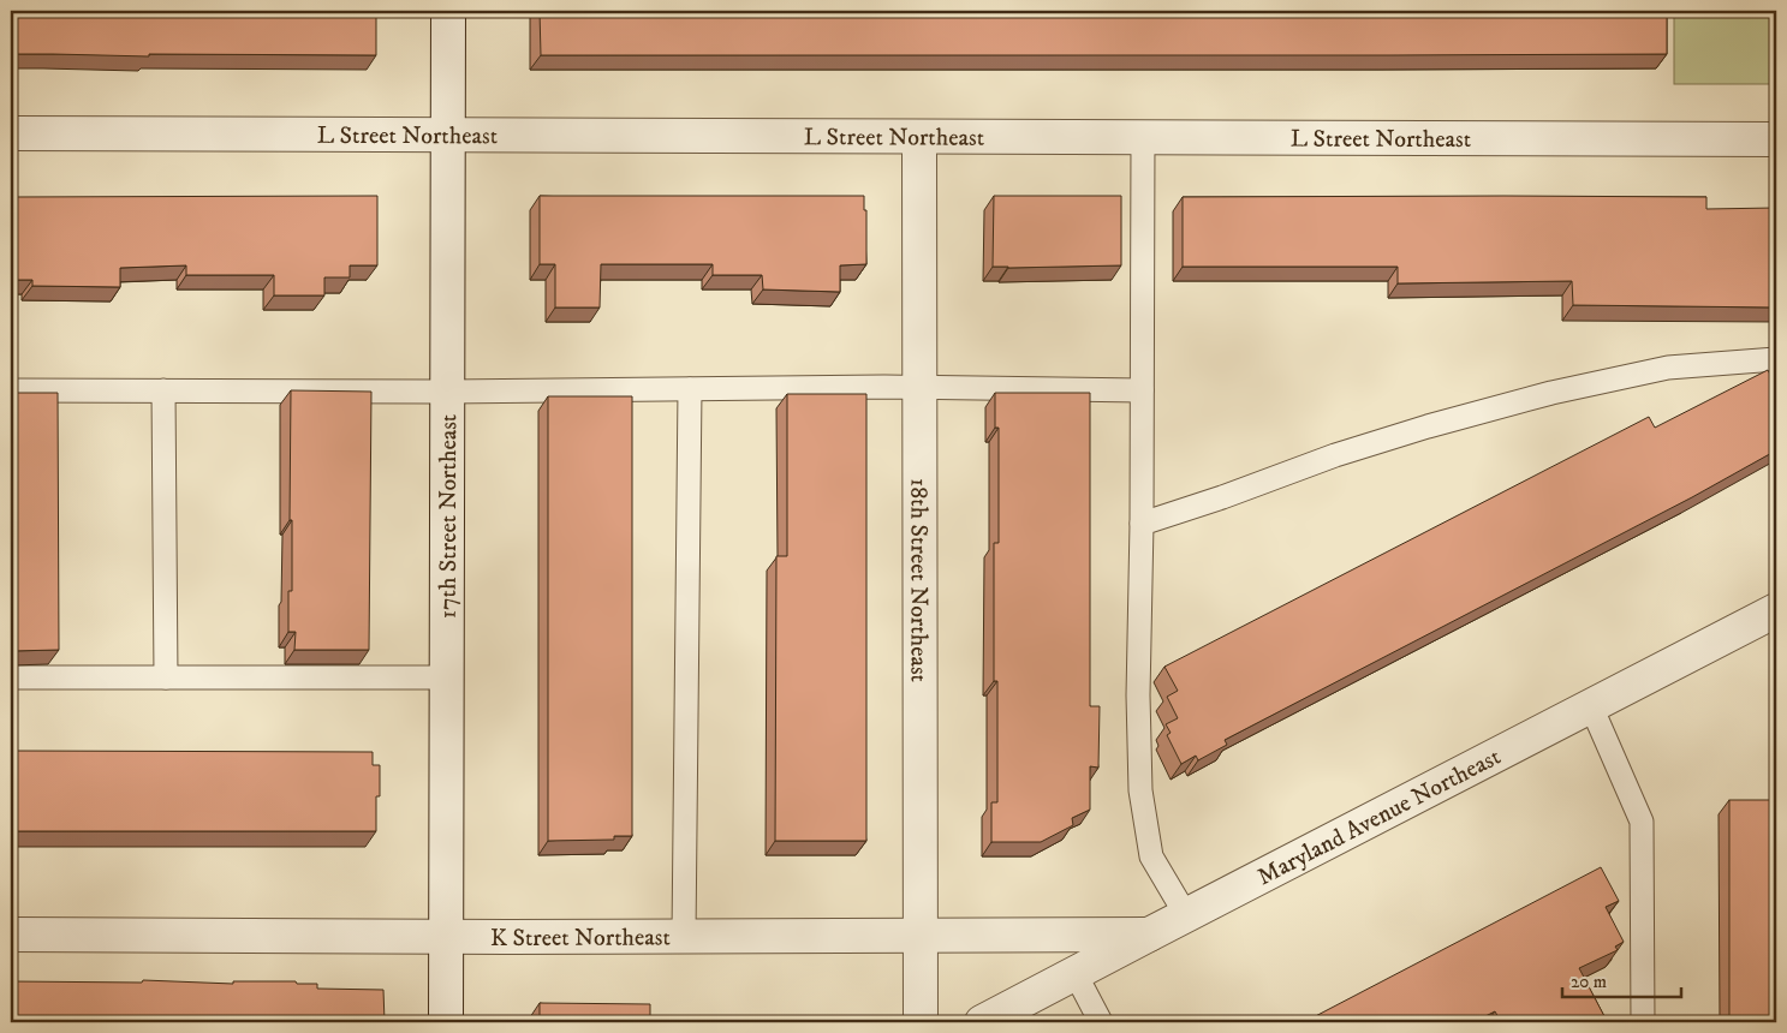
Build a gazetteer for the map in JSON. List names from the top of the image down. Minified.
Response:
{"streets":{"street":["L Street Northeast","17th Street Northeast","18th Street Northeast","Maryland Avenue Northeast","K Street Northeast"]},"crossings":[["L Street Northeast","17th Street Northeast"],["L Street Northeast","18th Street Northeast"],["17th Street Northeast","K Street Northeast"],["18th Street Northeast","K Street Northeast"],["Maryland Avenue Northeast","K Street Northeast"]],"scale_bar":"20 m"}
